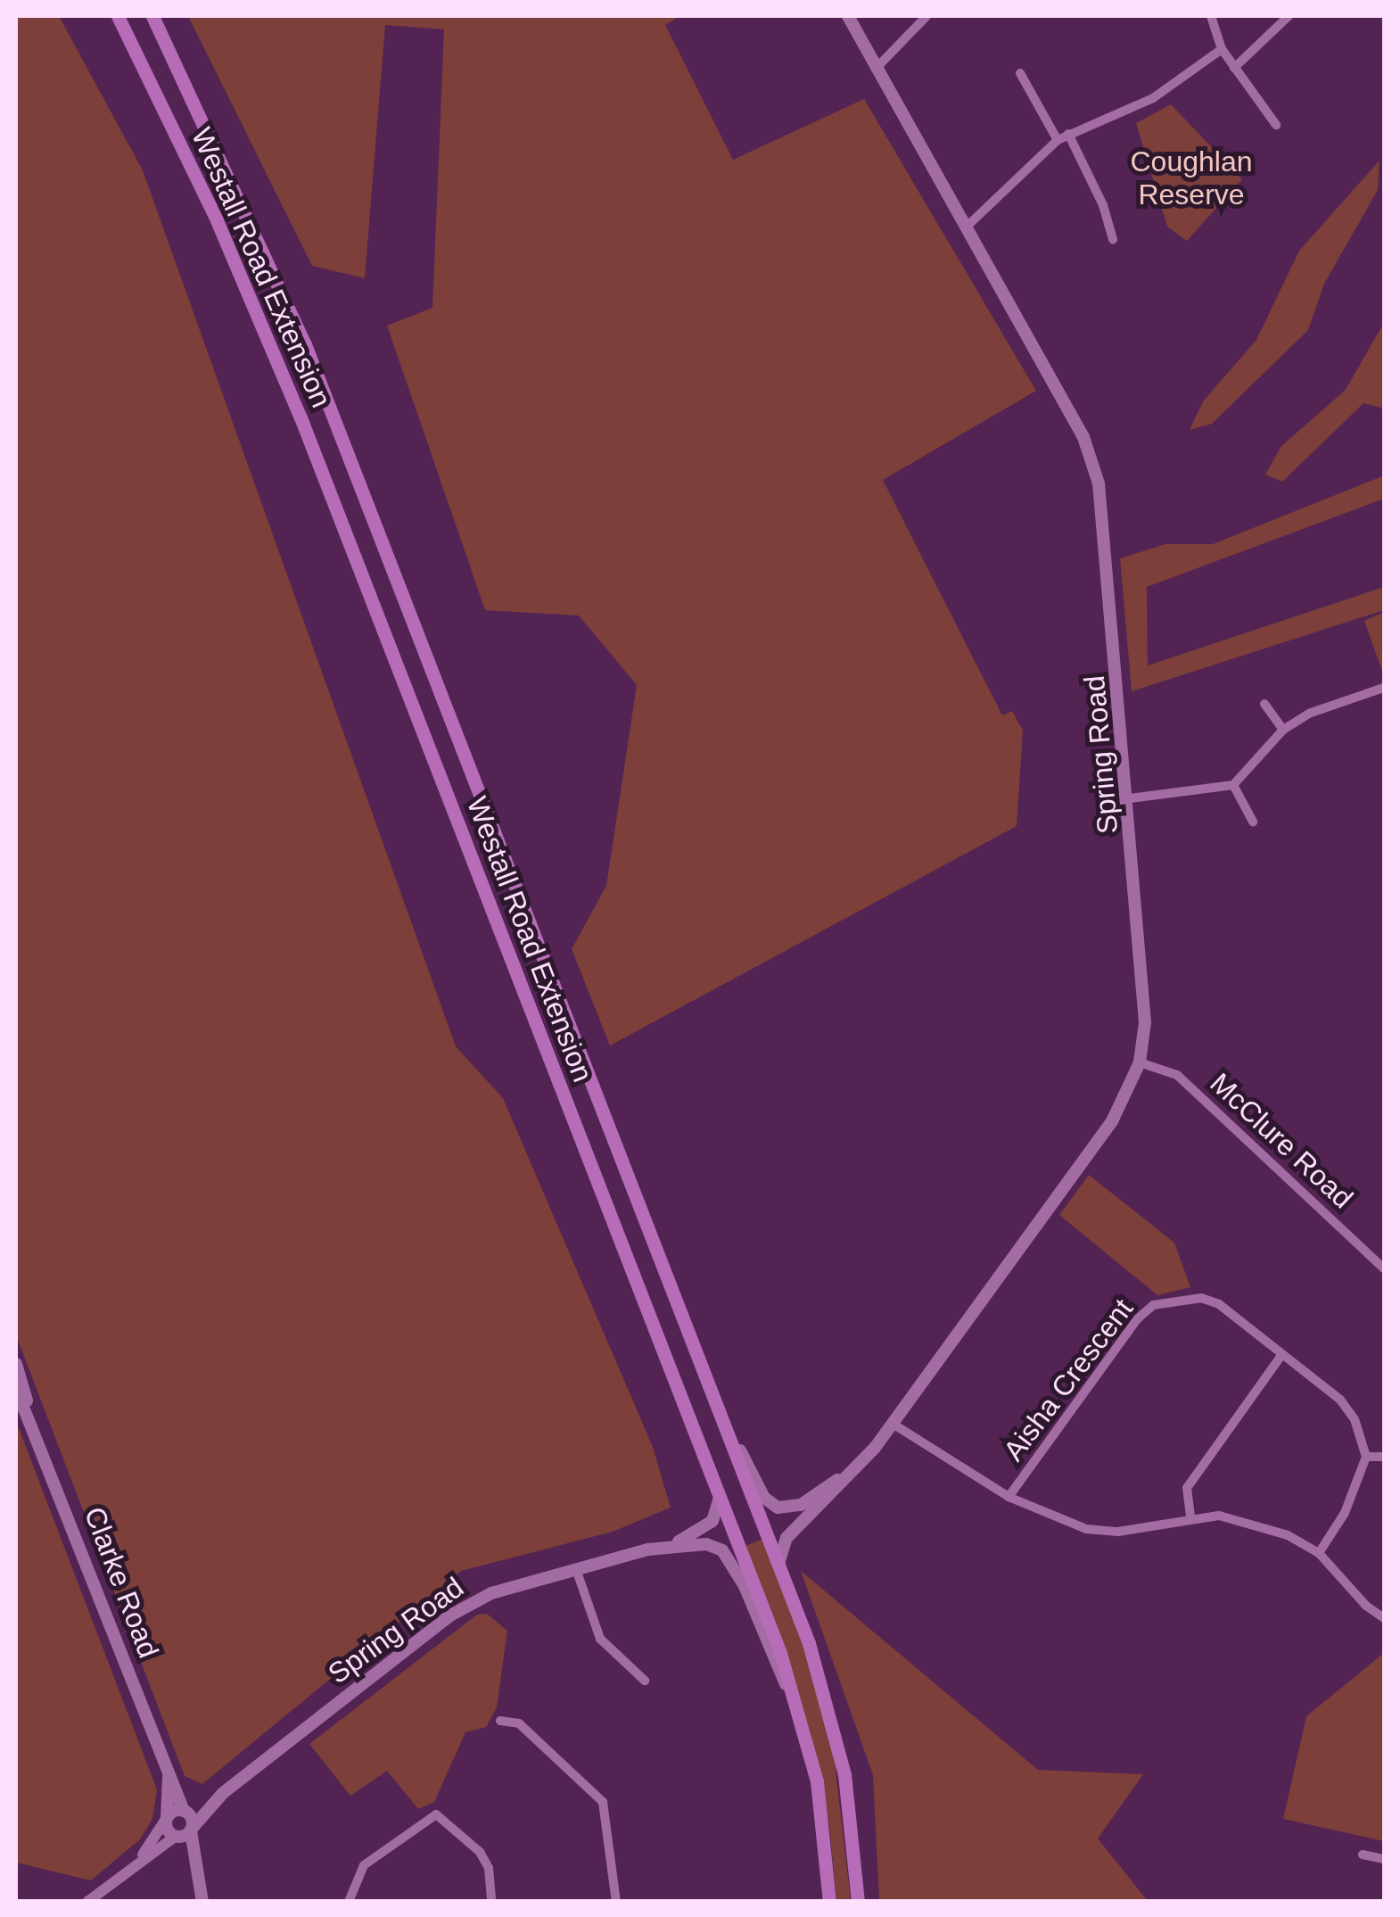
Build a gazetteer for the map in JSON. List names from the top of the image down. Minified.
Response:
{"streets":{"highway":["Westall Road Extension"],"main road":["Spring Road","Clarke Road"],"street":["McClure Road","Aisha Crescent"]},"crossings":[["Westall Road Extension","Spring Road"],["Spring Road","McClure Road"],["Spring Road","Clarke Road"]],"parks":["Coughlan Reserve"]}
